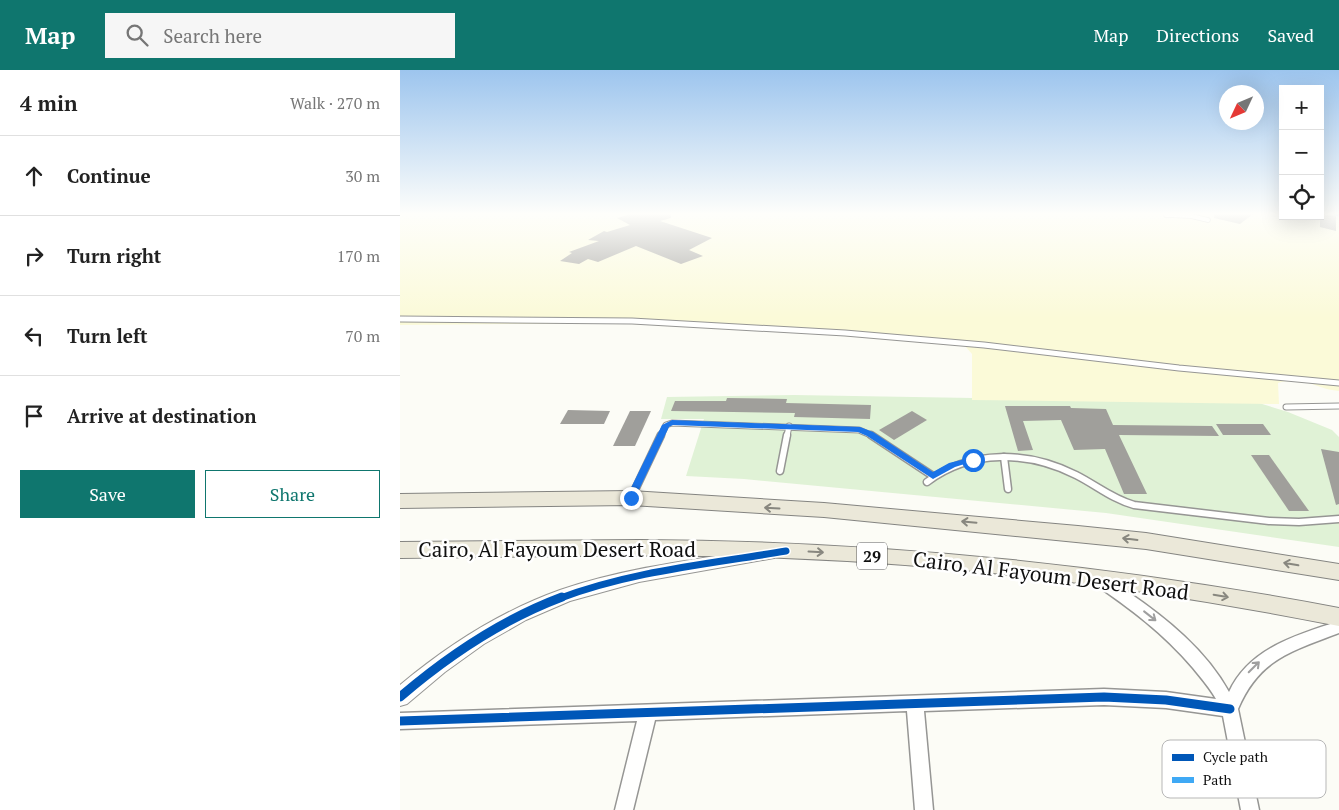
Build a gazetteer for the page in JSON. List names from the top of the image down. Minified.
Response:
{"streets":{"highway":["Cairo, Al Fayoum Desert Road","29"]},"legend":["Cycle path","Path"],"north":"bottom left","page":{"header":"Map","search":"Search here","nav":["Map","Directions","Saved"],"heading":["4 min","Walk · 270 m"],"map_buttons":["+","−"],"list":[["Continue","30 m"],["Turn right","170 m"],["Turn left","70 m"],"Arrive at destination"],"buttons":["Save","Share"]}}
